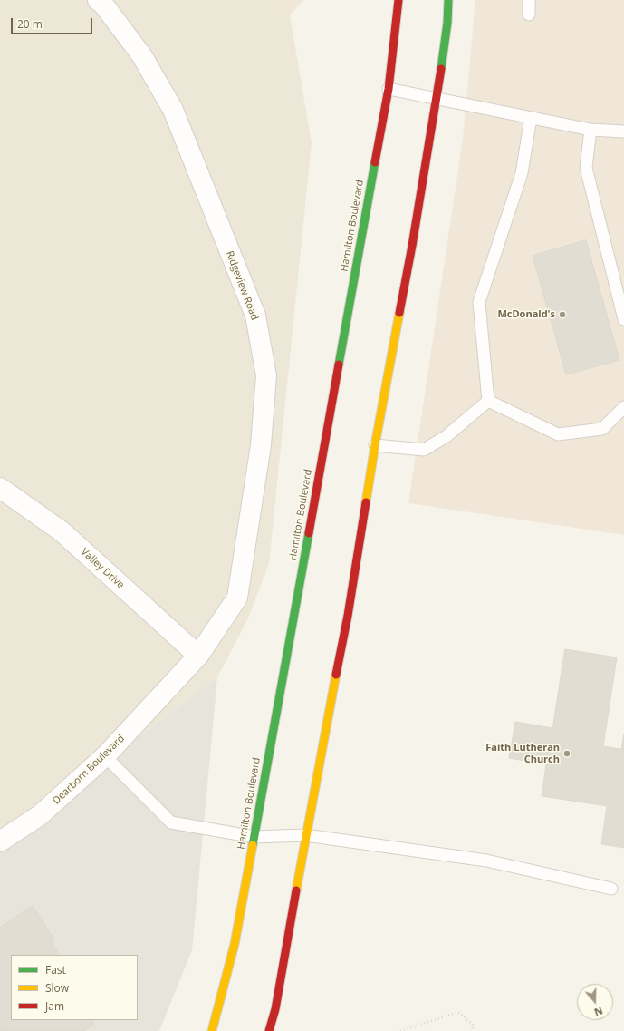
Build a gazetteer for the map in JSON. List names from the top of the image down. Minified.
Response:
{"streets":{"main road":["Hamilton Boulevard"],"street":["Ridgeview Road","Valley Drive","Dearborn Boulevard"]},"crossings":[["Ridgeview Road","Valley Drive"],["Ridgeview Road","Dearborn Boulevard"],["Valley Drive","Dearborn Boulevard"]],"places":["McDonald's","Faith Lutheran Church"],"legend":["Fast","Slow","Jam"],"scale_bar":"20 m","north":"bottom"}
